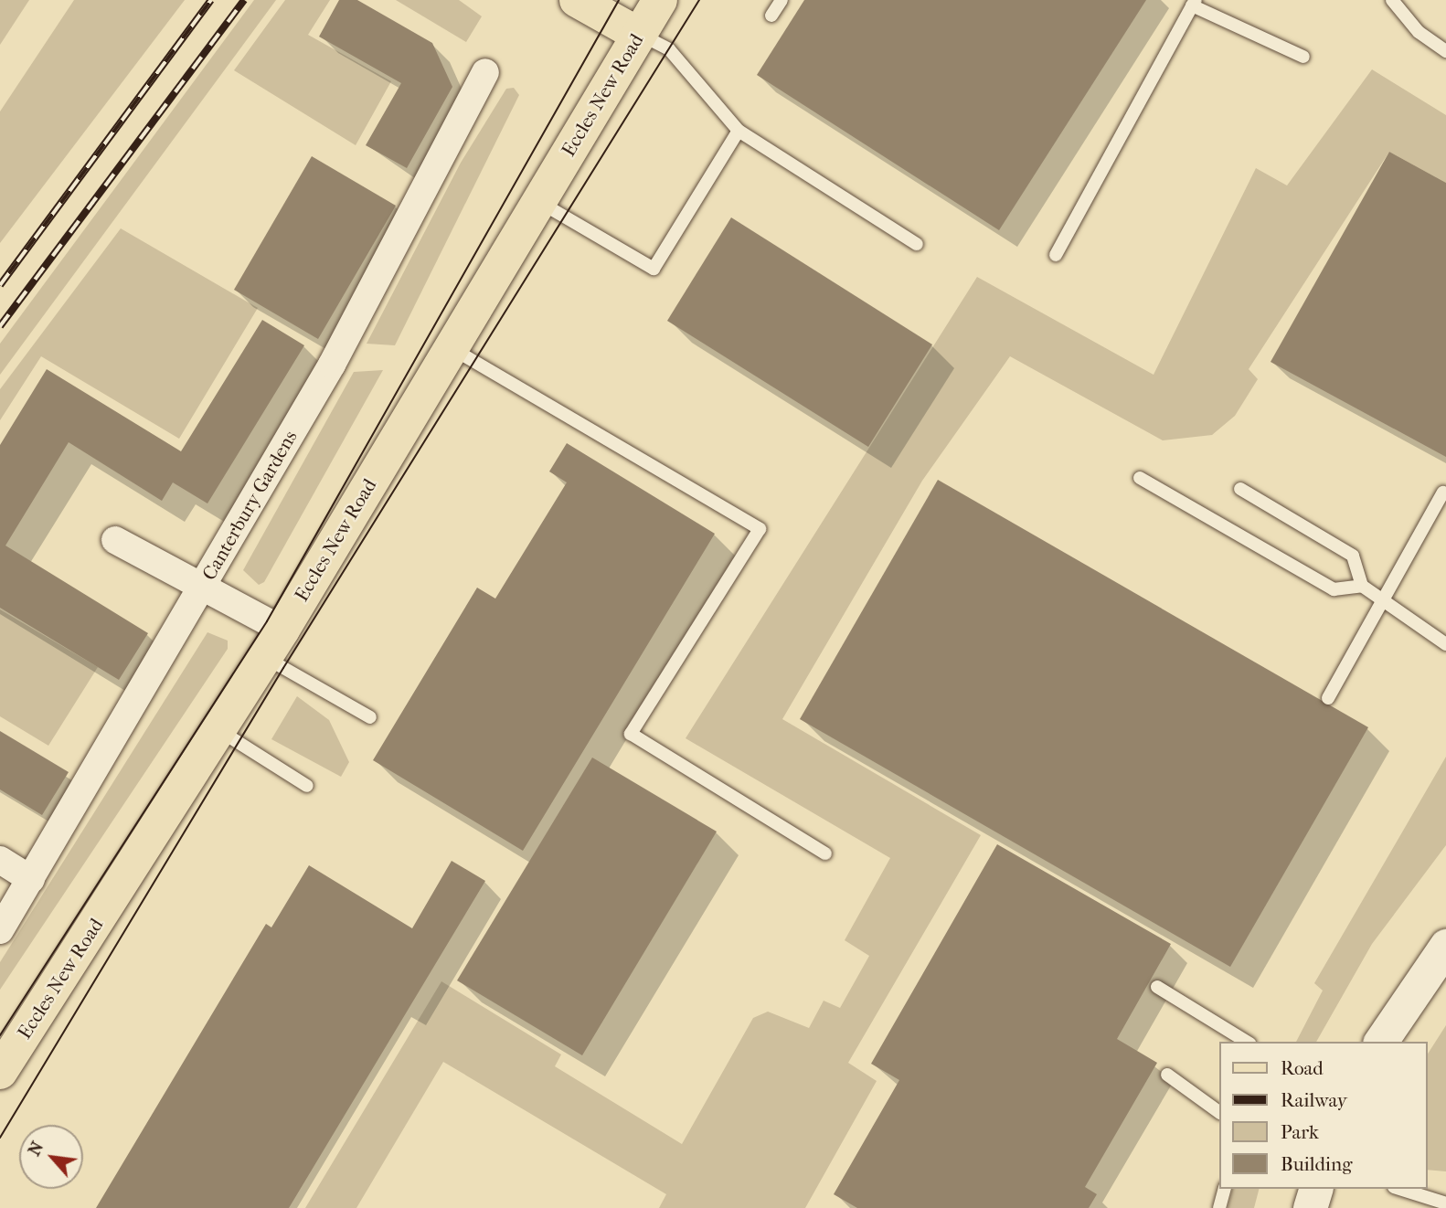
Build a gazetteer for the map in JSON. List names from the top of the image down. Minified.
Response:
{"streets":{"main road":["Eccles New Road"],"street":["Canterbury Gardens"]},"legend":["Road","Railway","Park","Building"],"north":"top left"}
